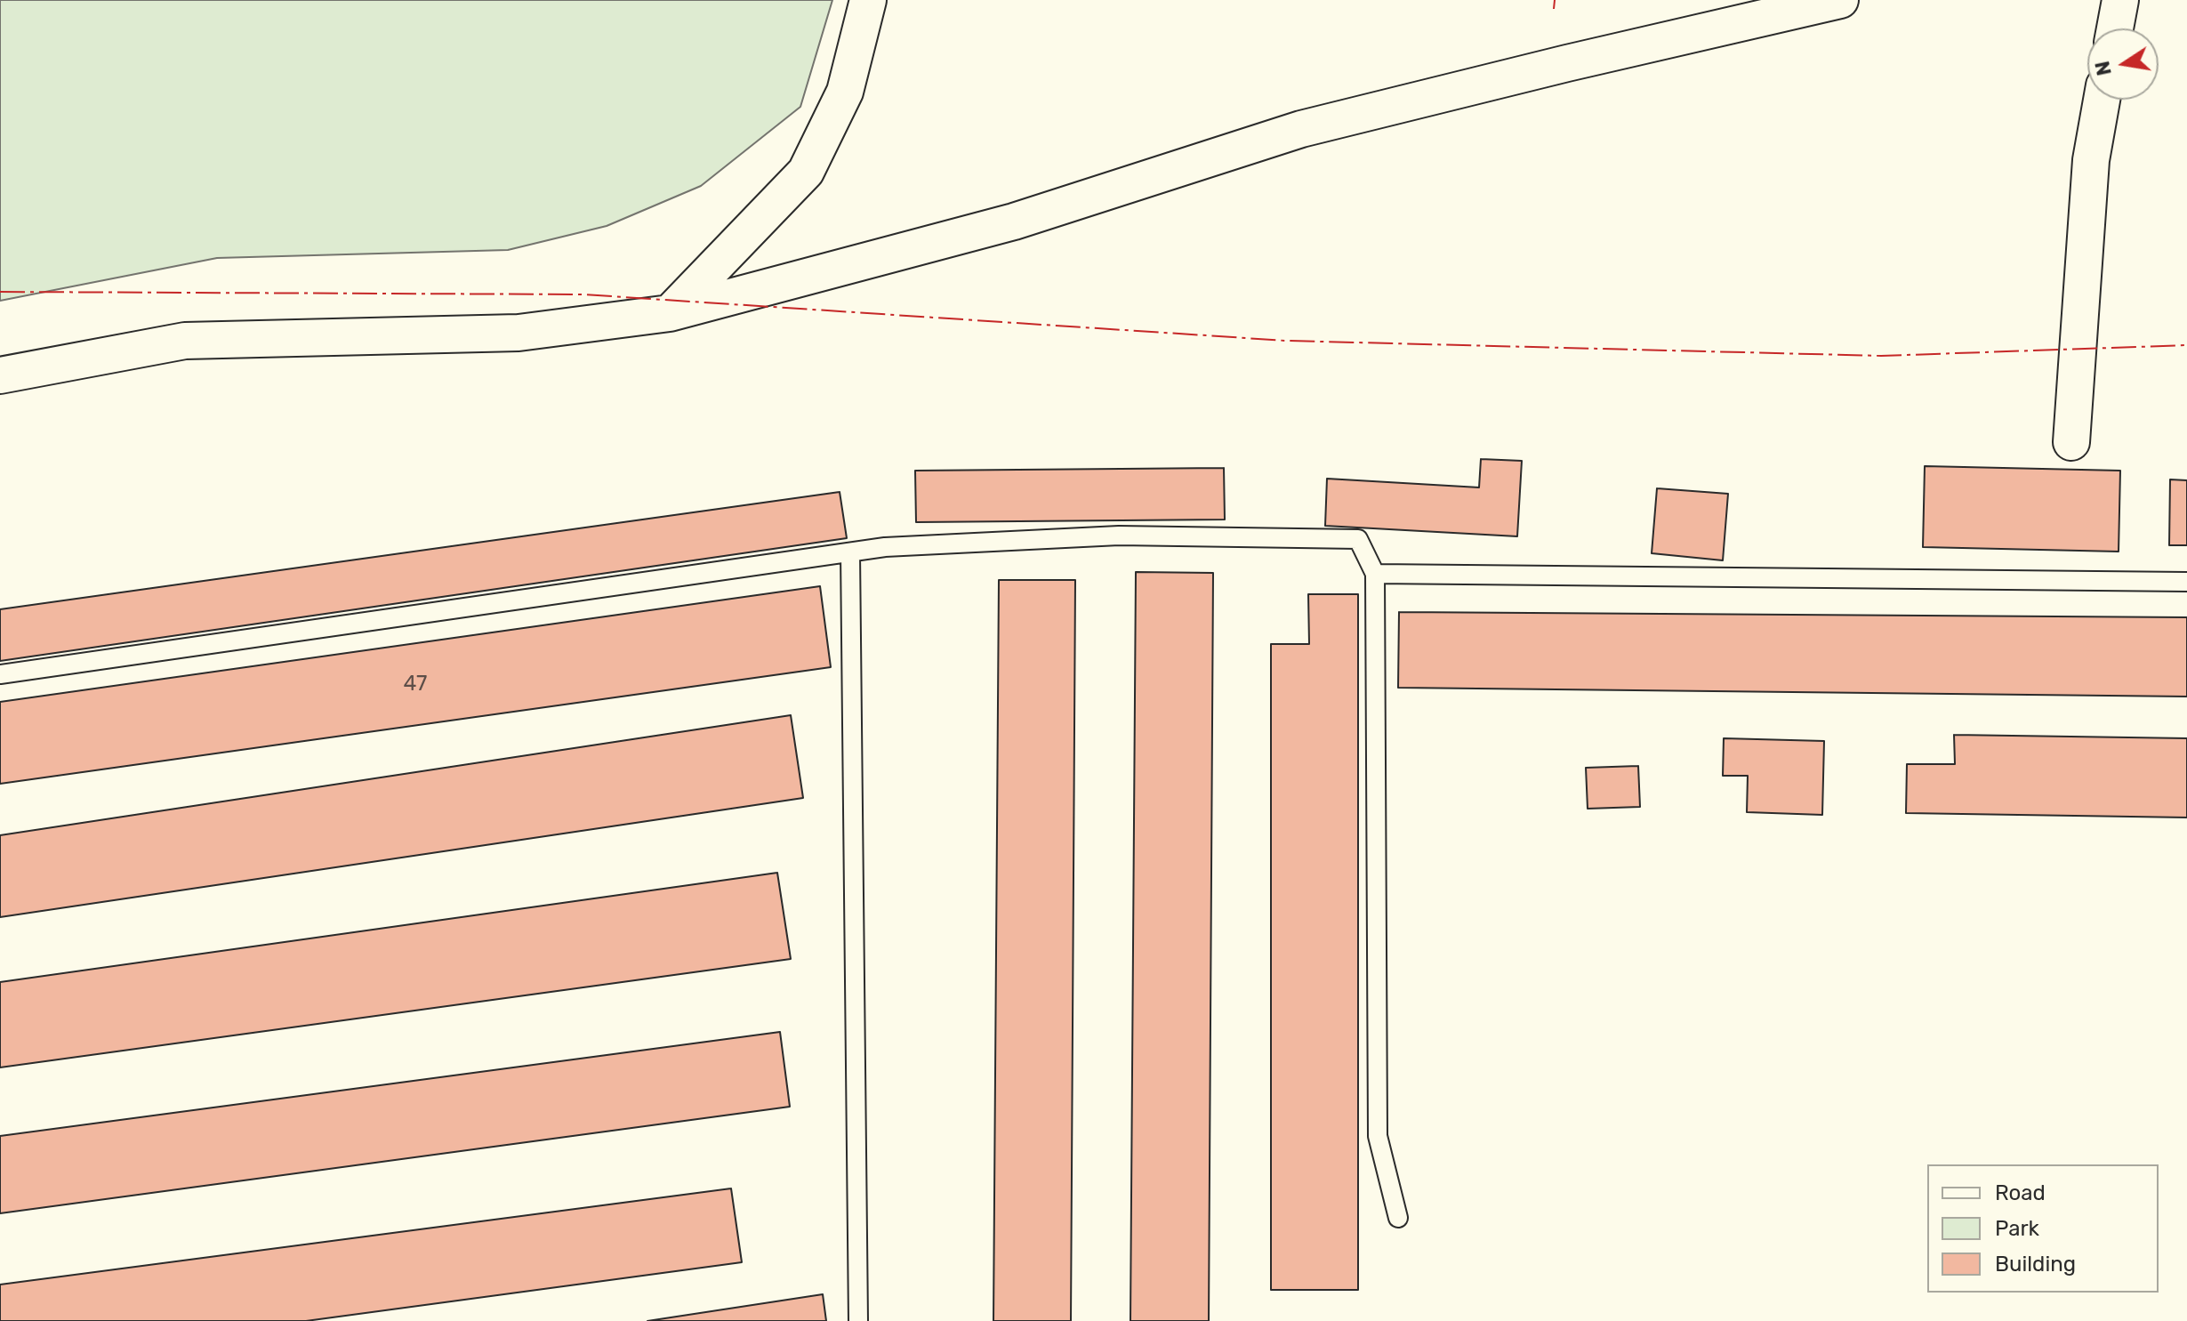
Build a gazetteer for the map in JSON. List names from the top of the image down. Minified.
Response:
{"house_numbers":["47"],"legend":["Road","Park","Building"],"north":"left"}
